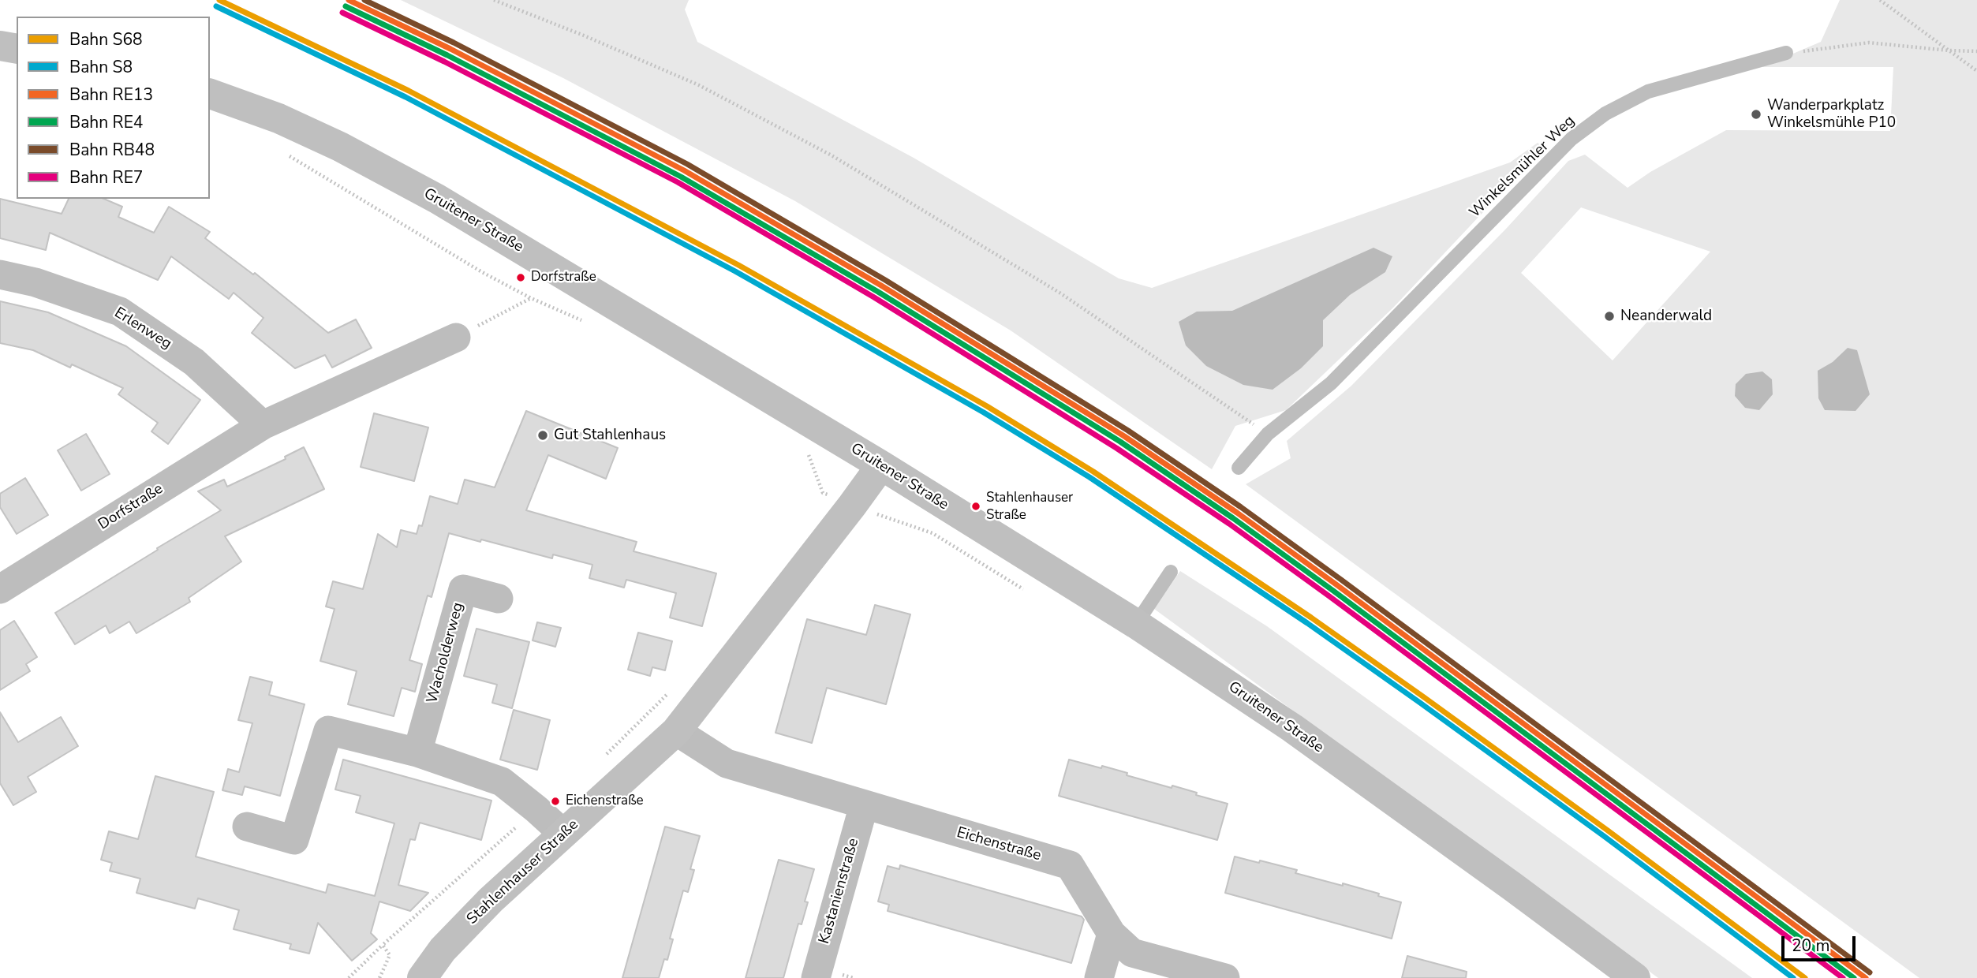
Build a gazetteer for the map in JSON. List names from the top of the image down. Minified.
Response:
{"streets":{"main road":["Gruitener Straße","Stahlenhauser Straße"],"street":["Erlenweg","Dorfstraße","Wacholderweg","Eichenstraße","Kastanienstraße"],"lane":["Winkelsmühler Weg"]},"crossings":[["Gruitener Straße","Stahlenhauser Straße"],["Erlenweg","Dorfstraße"],["Eichenstraße","Stahlenhauser Straße"],["Eichenstraße","Kastanienstraße"]],"places":["Wanderparkplatz Winkelsmühle P10","Dorfstraße","Neanderwald","Gut Stahlenhaus","Stahlenhauser Straße","Eichenstraße"],"lines":["rail line S68","rail line RE13","rail line RB48","rail line S8","rail line RE4","rail line RE7"],"legend":["Bahn S68","Bahn S8","Bahn RE13","Bahn RE4","Bahn RB48","Bahn RE7"],"scale_bar":"20 m"}
